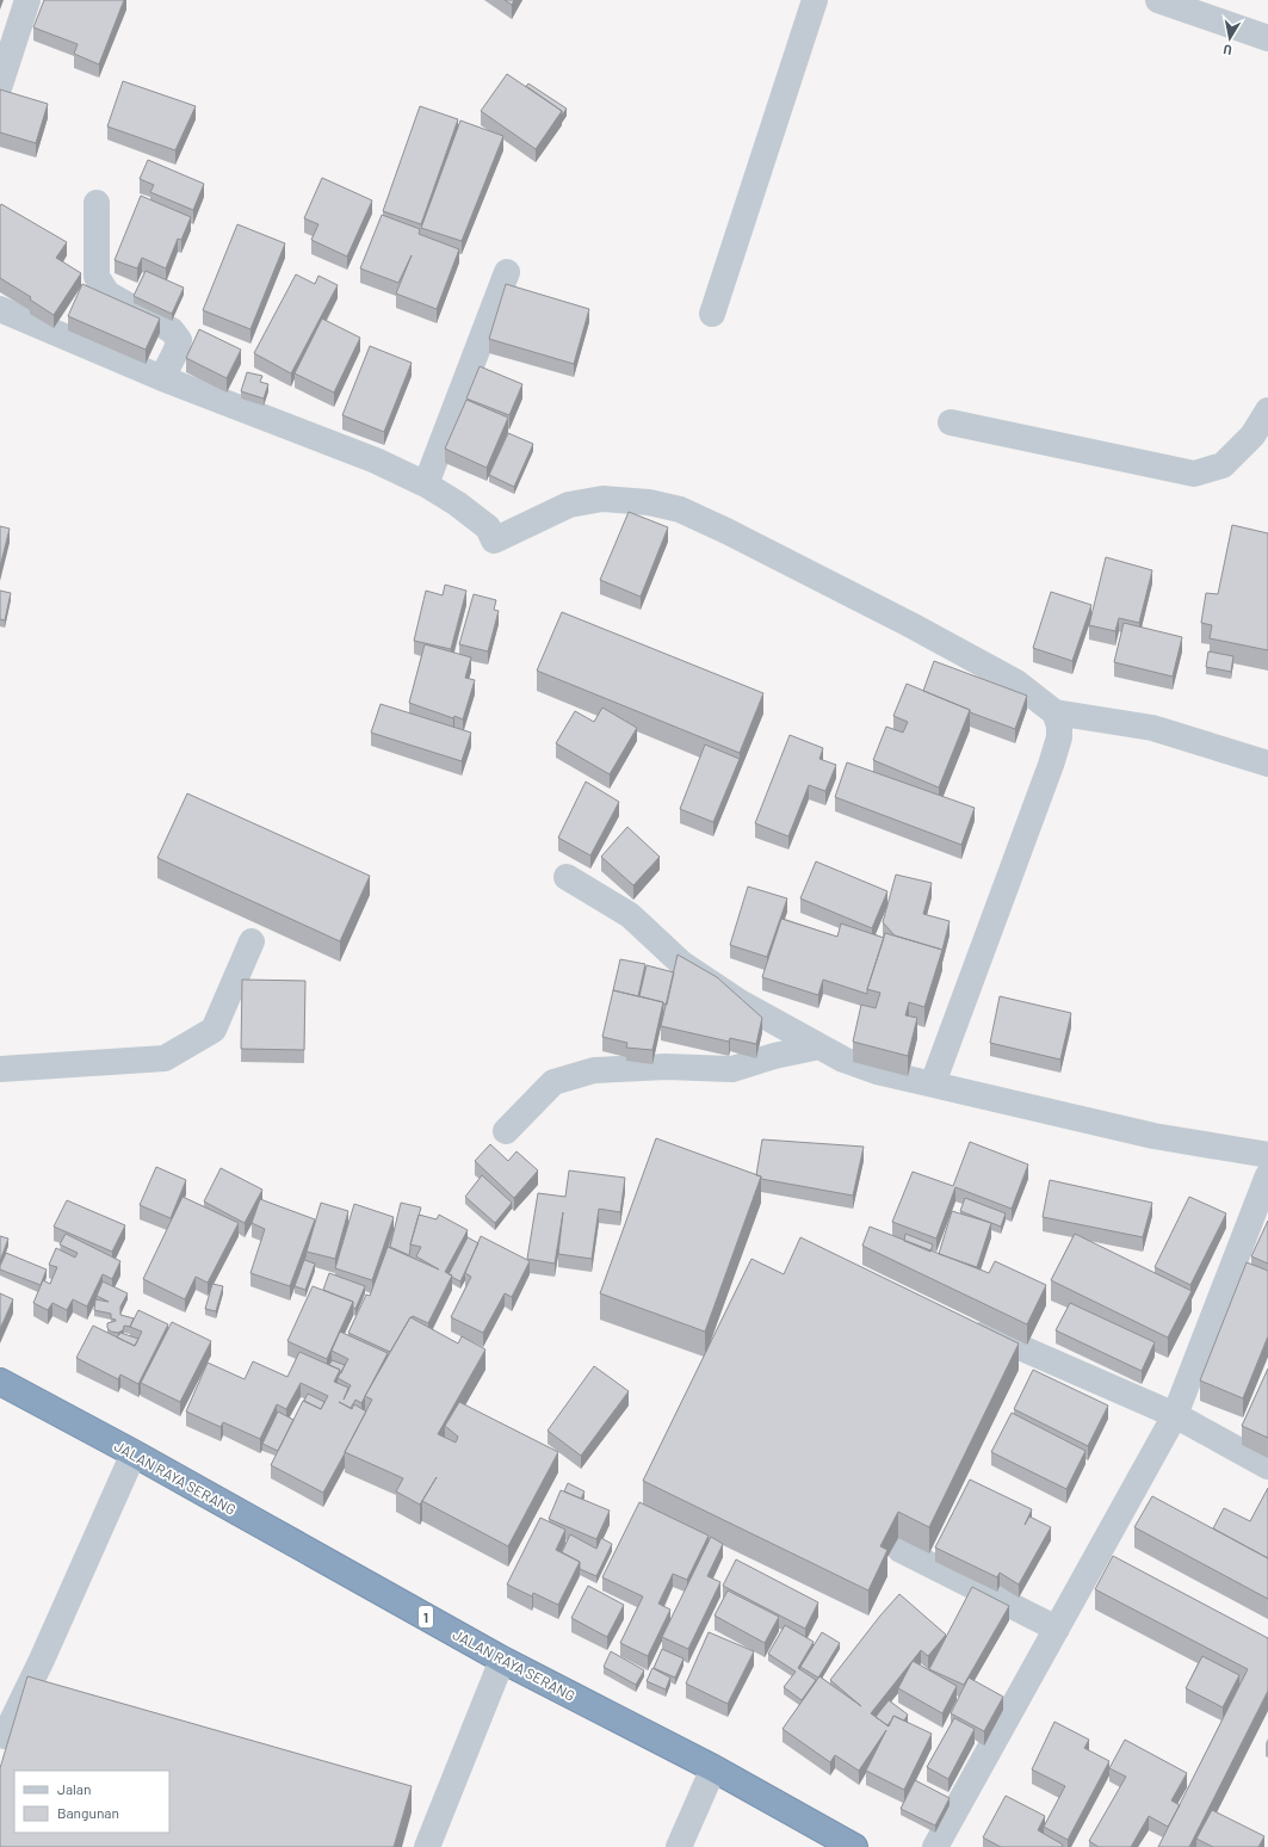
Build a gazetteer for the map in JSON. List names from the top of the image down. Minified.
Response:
{"streets":{"highway":["JALAN RAYA SERANG","1"]},"legend":["Jalan","Bangunan"],"north":"bottom"}
